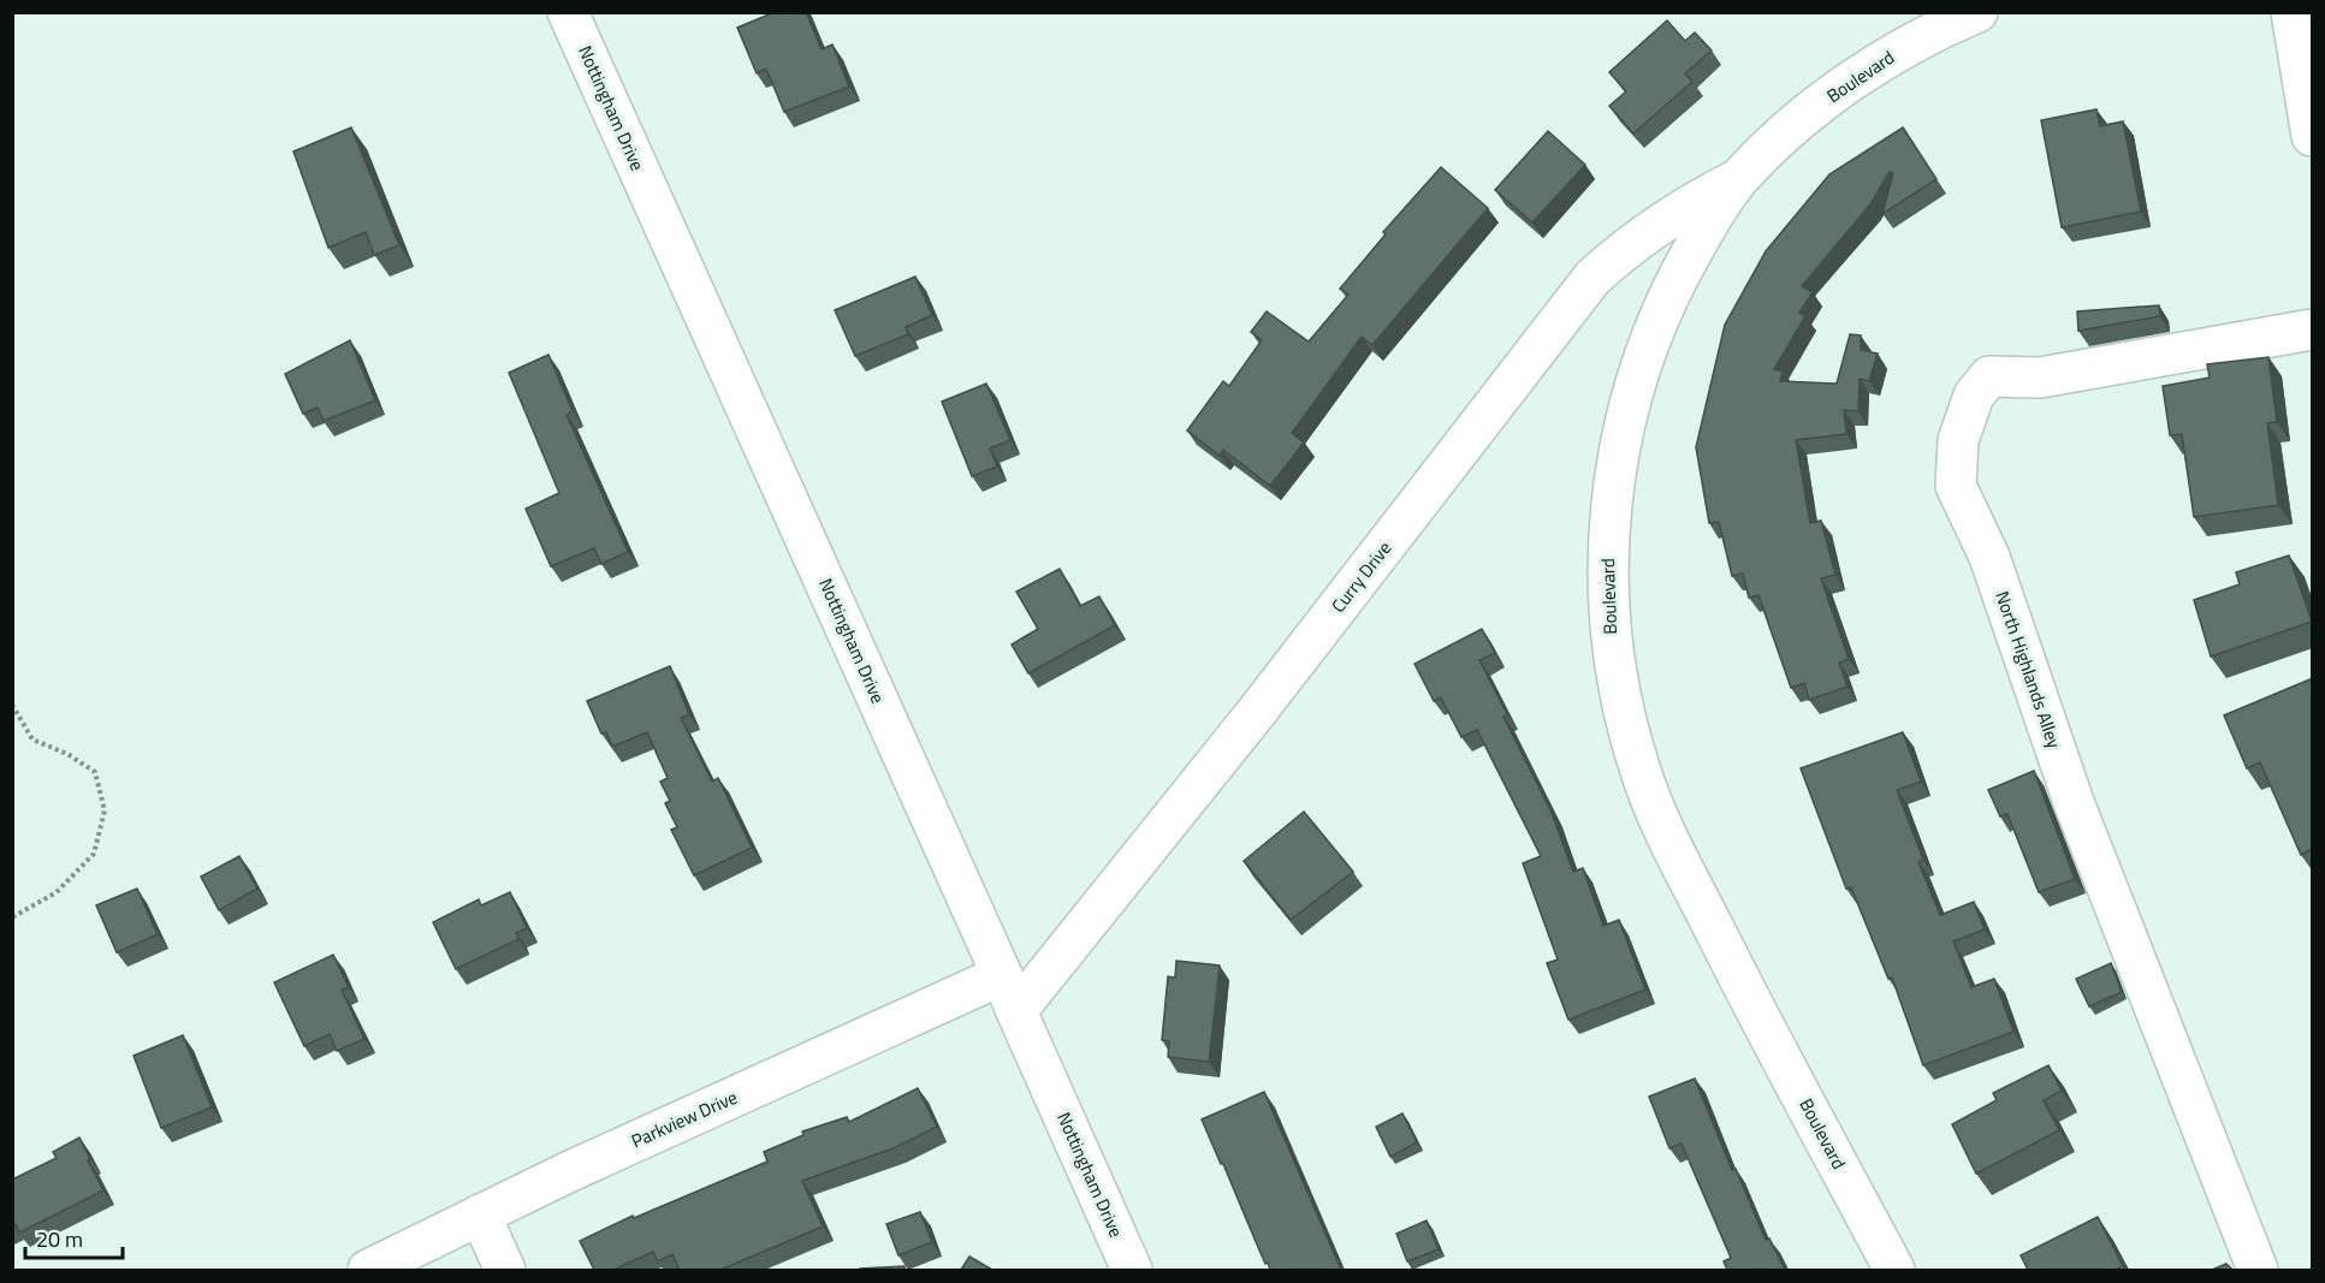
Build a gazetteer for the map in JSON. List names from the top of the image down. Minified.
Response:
{"streets":{"street":["Boulevard","Nottingham Drive","Curry Drive","North Highlands Alley","Parkview Drive"]},"crossings":[["Boulevard","Curry Drive"],["Nottingham Drive","Curry Drive"],["Nottingham Drive","Parkview Drive"]],"scale_bar":"20 m"}
